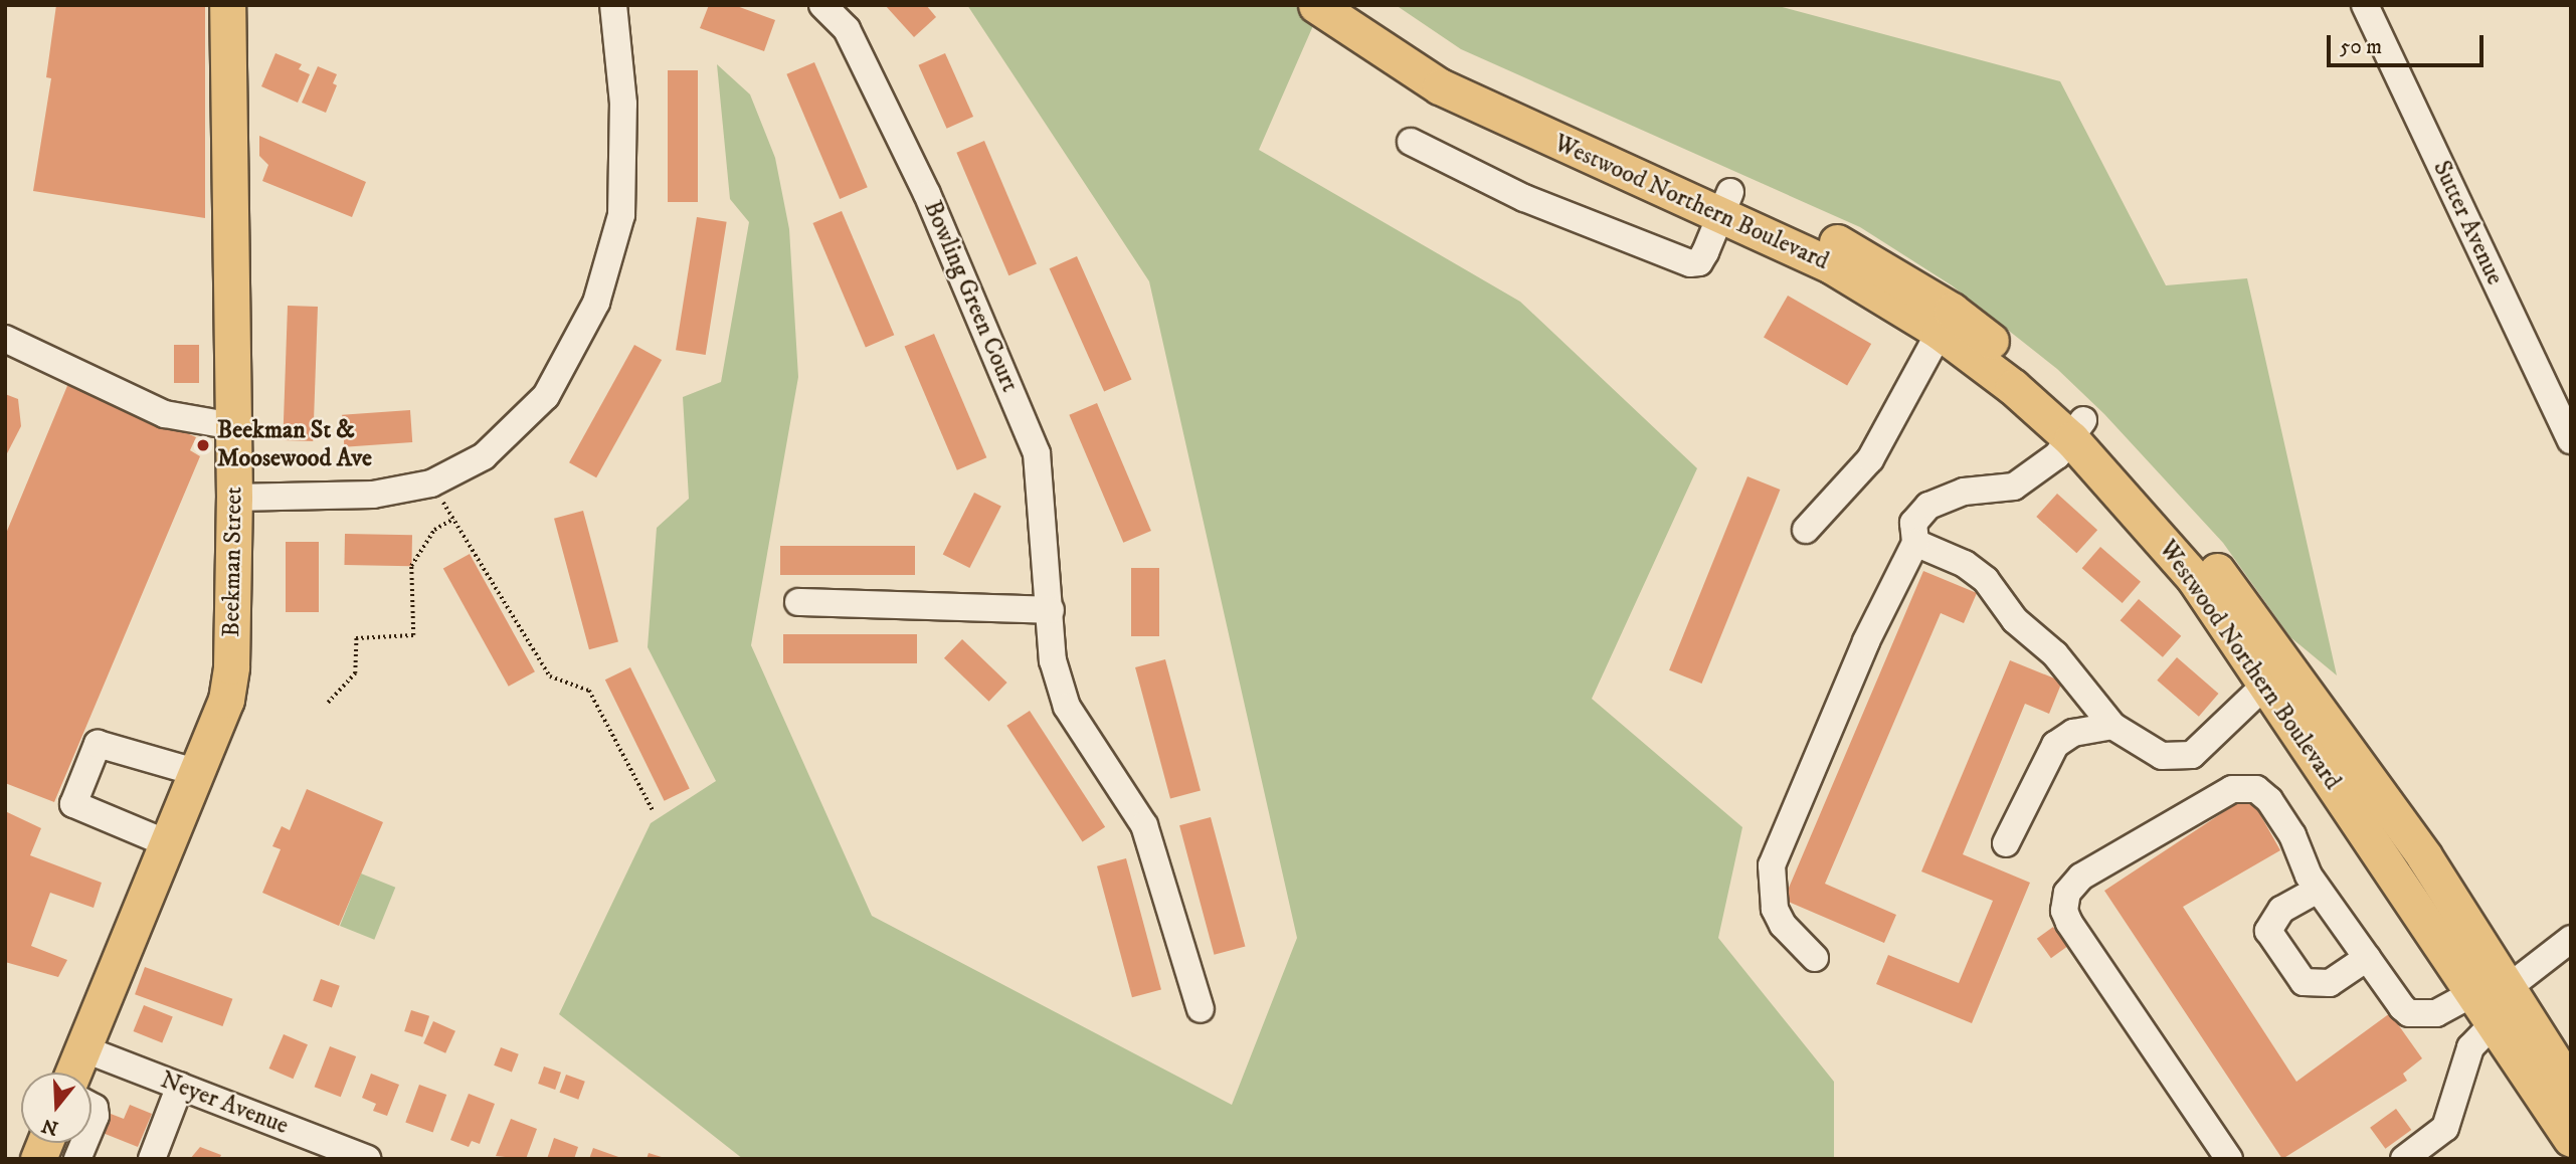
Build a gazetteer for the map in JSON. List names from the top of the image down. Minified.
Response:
{"streets":{"main road":["Westwood Northern Boulevard","Beekman Street"],"street":["Sutter Avenue","Bowling Green Court","Neyer Avenue"]},"crossings":[["Beekman Street","Neyer Avenue"]],"places":["Beekman St & Moosewood Ave"],"scale_bar":"50 m","north":"bottom"}
